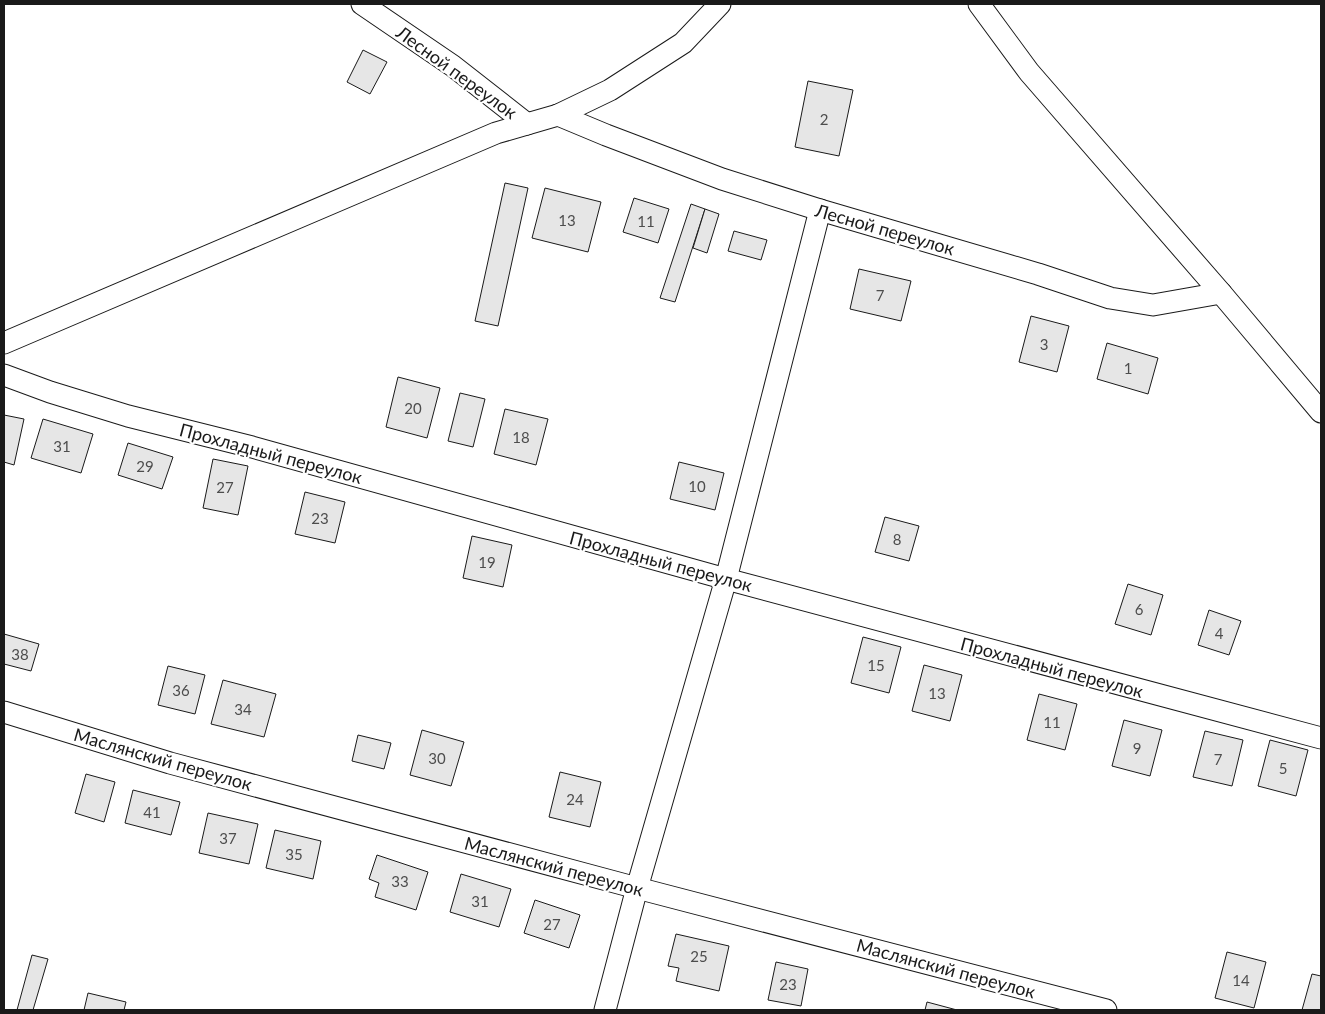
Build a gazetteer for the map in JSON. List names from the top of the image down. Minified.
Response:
{"streets":{"street":["Лесной переулок","Прохладный переулок","Маслянский переулок"]},"house_numbers":["2","13","11","7","3","1","20","18","31","29","10","27","23","8","19","6","4","38","15","36","13","34","11","9","30","7","5","24","41","37","35","33","31","27","25","14","23"]}
